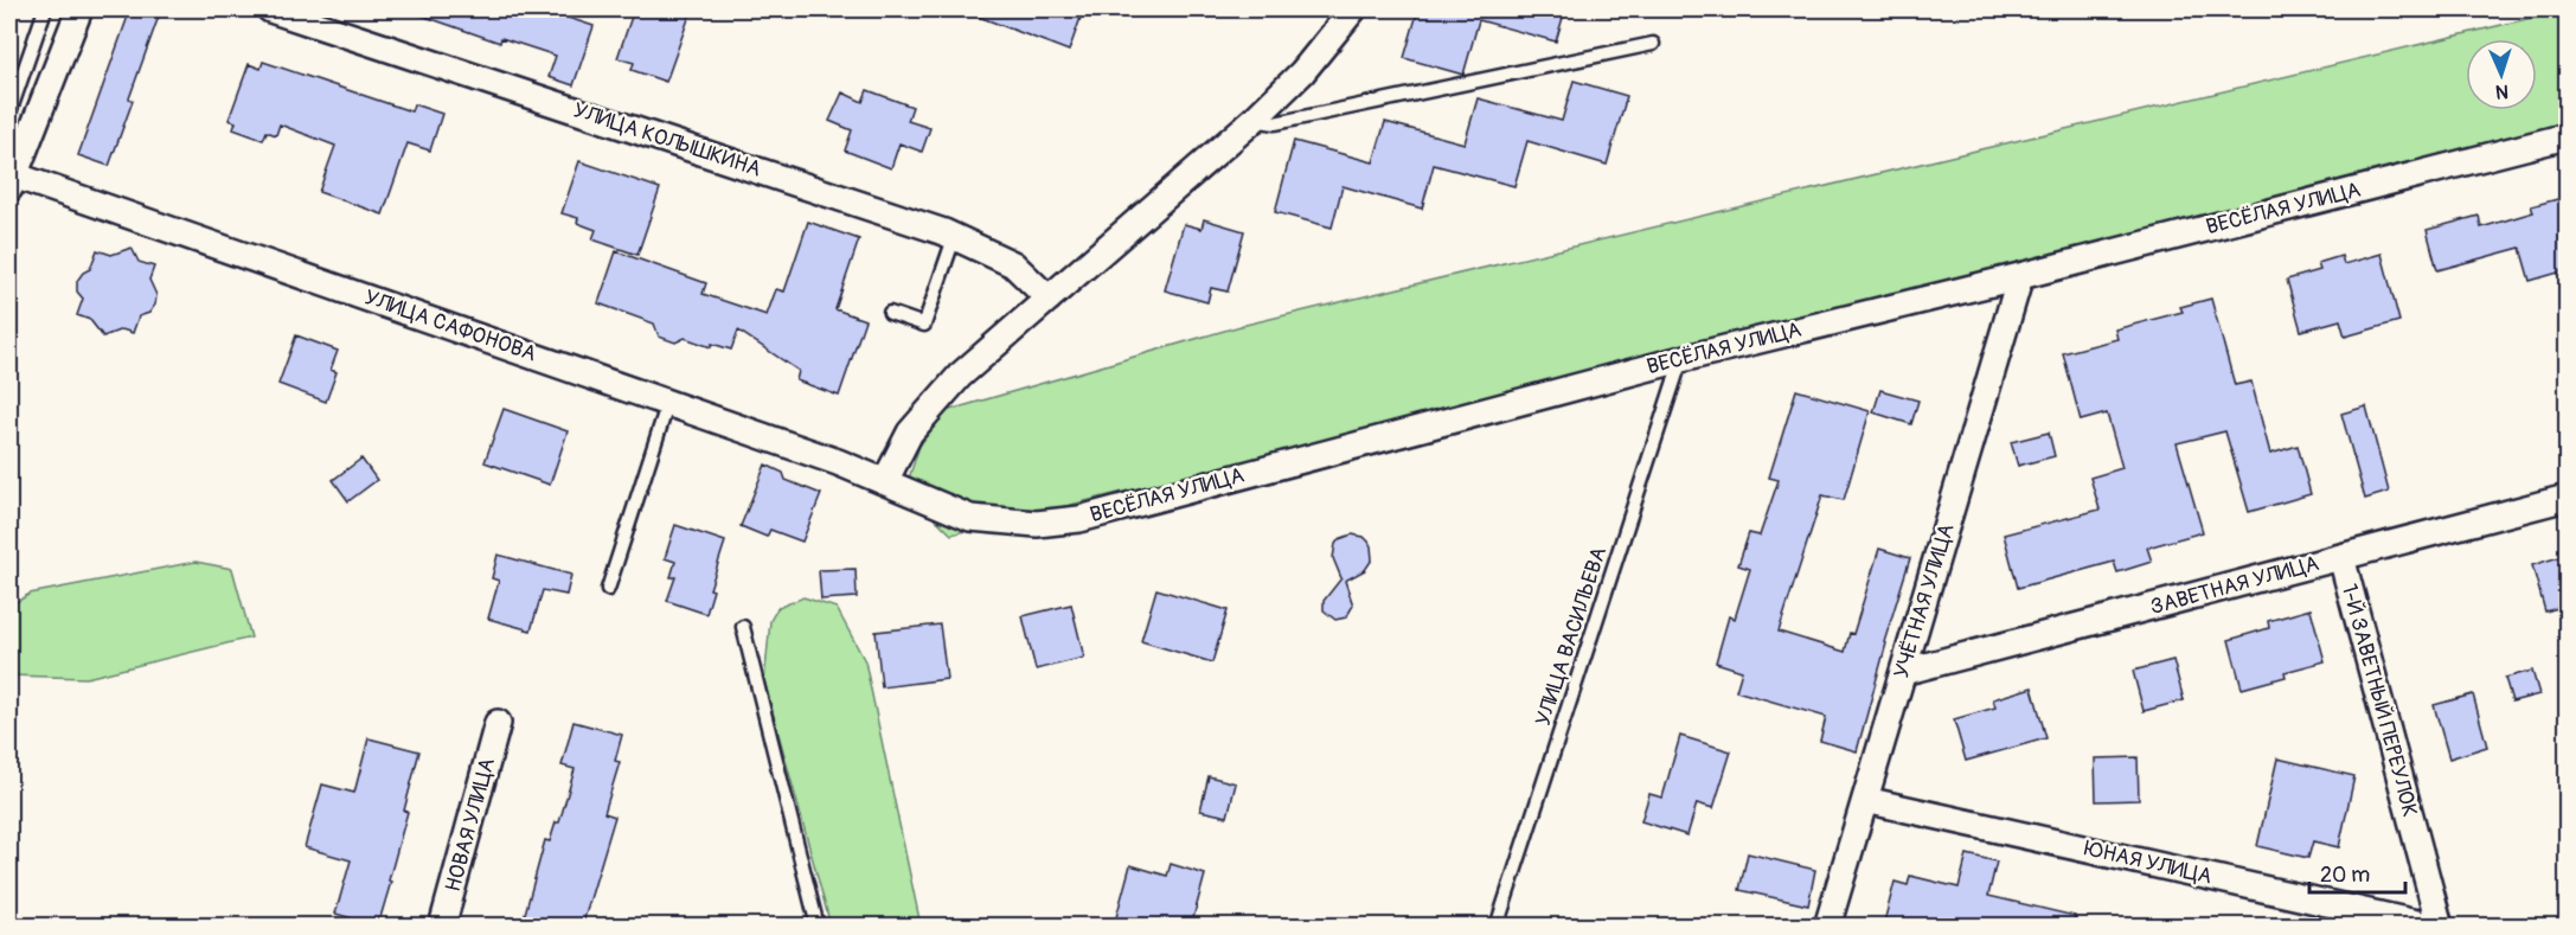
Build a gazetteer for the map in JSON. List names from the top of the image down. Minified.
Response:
{"streets":{"street":["УЛИЦА КОЛЫШКИНА","ВЕСЁЛАЯ УЛИЦА","УЛИЦА САФОНОВА","ЗАВЕТНАЯ УЛИЦА","УЧЁТНАЯ УЛИЦА","1-Й ЗАВЕТНЫЙ ПЕРЕУЛОК","НОВАЯ УЛИЦА","ЮНАЯ УЛИЦА"],"lane":["УЛИЦА ВАСИЛЬЕВА"]},"crossings":[["ВЕСЁЛАЯ УЛИЦА","УЛИЦА САФОНОВА"],["ВЕСЁЛАЯ УЛИЦА","УЧЁТНАЯ УЛИЦА"],["ВЕСЁЛАЯ УЛИЦА","УЛИЦА ВАСИЛЬЕВА"],["ЗАВЕТНАЯ УЛИЦА","УЧЁТНАЯ УЛИЦА"],["ЗАВЕТНАЯ УЛИЦА","1-Й ЗАВЕТНЫЙ ПЕРЕУЛОК"],["УЧЁТНАЯ УЛИЦА","ЮНАЯ УЛИЦА"]],"scale_bar":"20 m","north":"bottom"}
